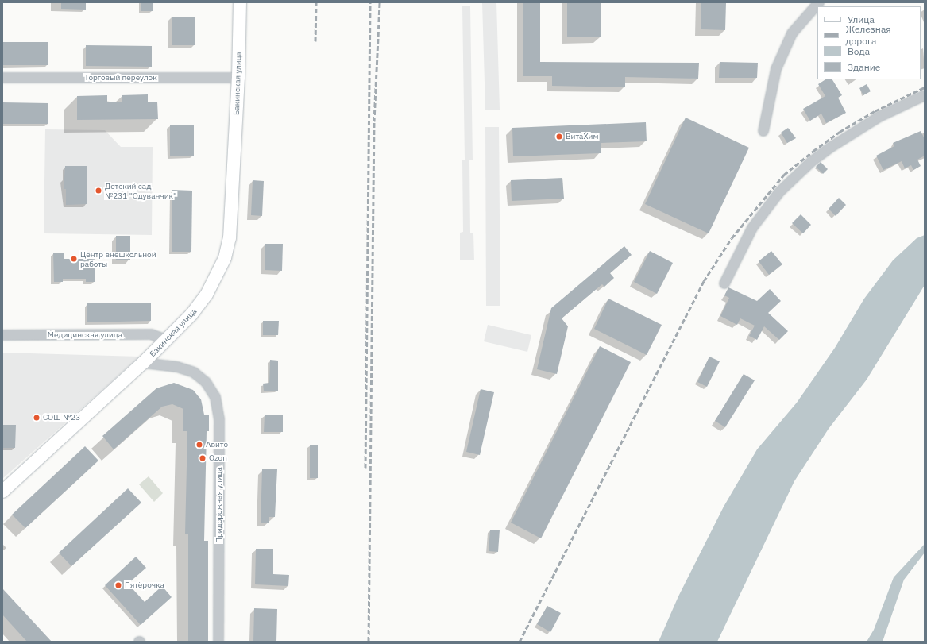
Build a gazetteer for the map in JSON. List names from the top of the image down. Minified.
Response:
{"streets":{"main road":["Бакинская улица"],"street":["Торговый переулок","Медицинская улица","Придорожная улица"]},"crossings":[["Торговый переулок","Бакинская улица"],["Бакинская улица","Медицинская улица"],["Бакинская улица","Придорожная улица"]],"places":["ВитаХим","Детский сад №231 \"Одуванчик\"","Центр внешкольной работы","СОШ №23","Авито","Ozon","Пятёрочка"],"legend":["Улица","Железная дорога","Вода","Здание"]}
